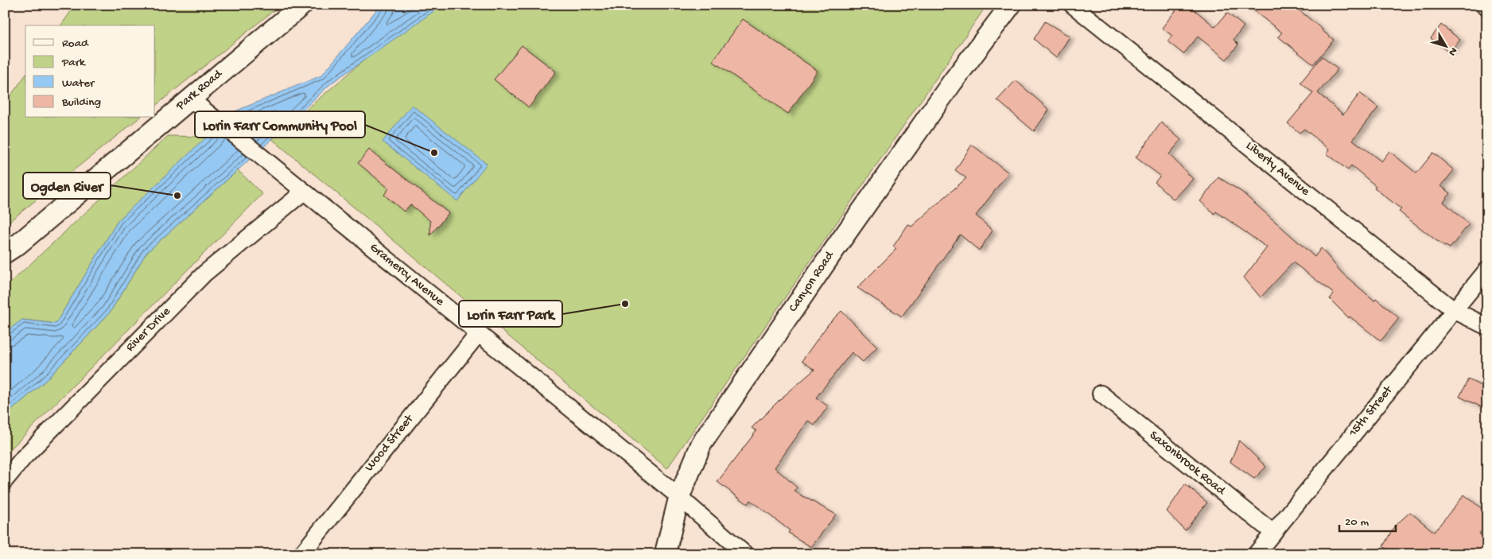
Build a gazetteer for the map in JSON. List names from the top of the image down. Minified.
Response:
{"streets":{"street":["Park Road","Liberty Avenue","Gramercy Avenue","Canyon Road","River Drive","15th Street","Wood Street","Saxonbrook Road"]},"crossings":[["Park Road","Gramercy Avenue"],["Liberty Avenue","15th Street"],["Gramercy Avenue","Canyon Road"],["Gramercy Avenue","River Drive"],["Gramercy Avenue","Wood Street"],["15th Street","Saxonbrook Road"]],"places":["Lorin Farr Community Pool","Ogden River","Lorin Farr Park"],"legend":["Road","Park","Water","Building"],"scale_bar":"20 m","north":"bottom right"}
